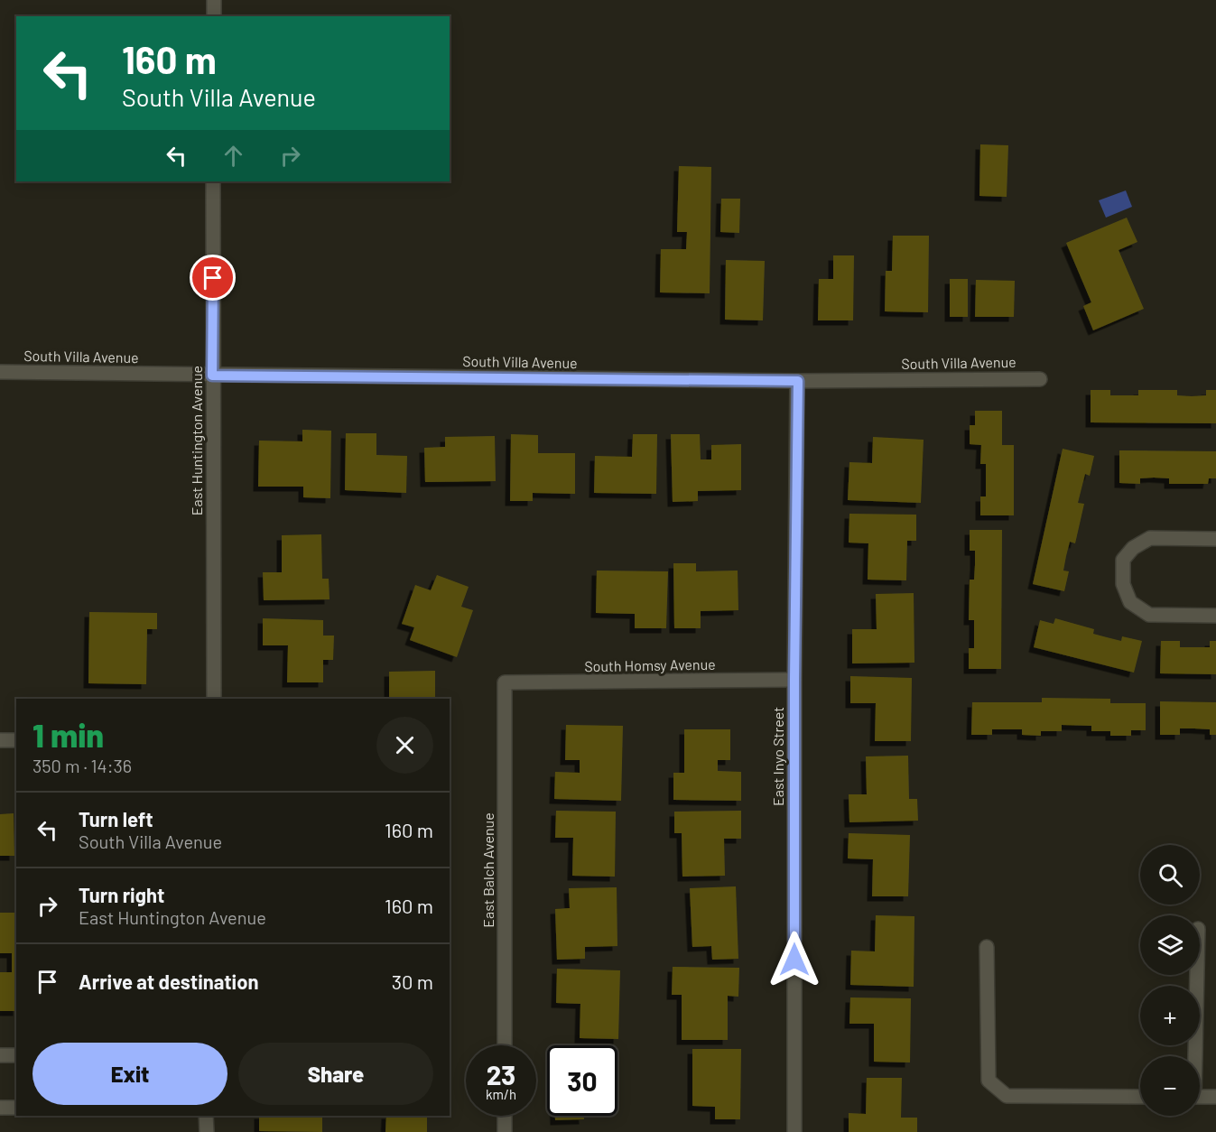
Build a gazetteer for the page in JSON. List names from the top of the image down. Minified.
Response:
{"streets":{"street":["South Villa Avenue","East Huntington Avenue","South Homsy Avenue","East Inyo Street","East Balch Avenue"]},"crossings":[["South Villa Avenue","East Huntington Avenue"],["South Villa Avenue","East Inyo Street"],["South Homsy Avenue","East Inyo Street"],["South Homsy Avenue","East Balch Avenue"]],"page":{"turn":["160 m","South Villa Avenue"],"heading":["1 min","350 m · 14:36"],"list":[{"name":"Turn left","note":"South Villa Avenue","value":"160 m"},{"name":"Turn right","note":"East Huntington Avenue","value":"160 m"},{"name":"Arrive at destination","value":"30 m"}],"map_buttons":["+","−"],"buttons":["Exit","Share"],"speed":"23 km/h","limit":"30"}}
